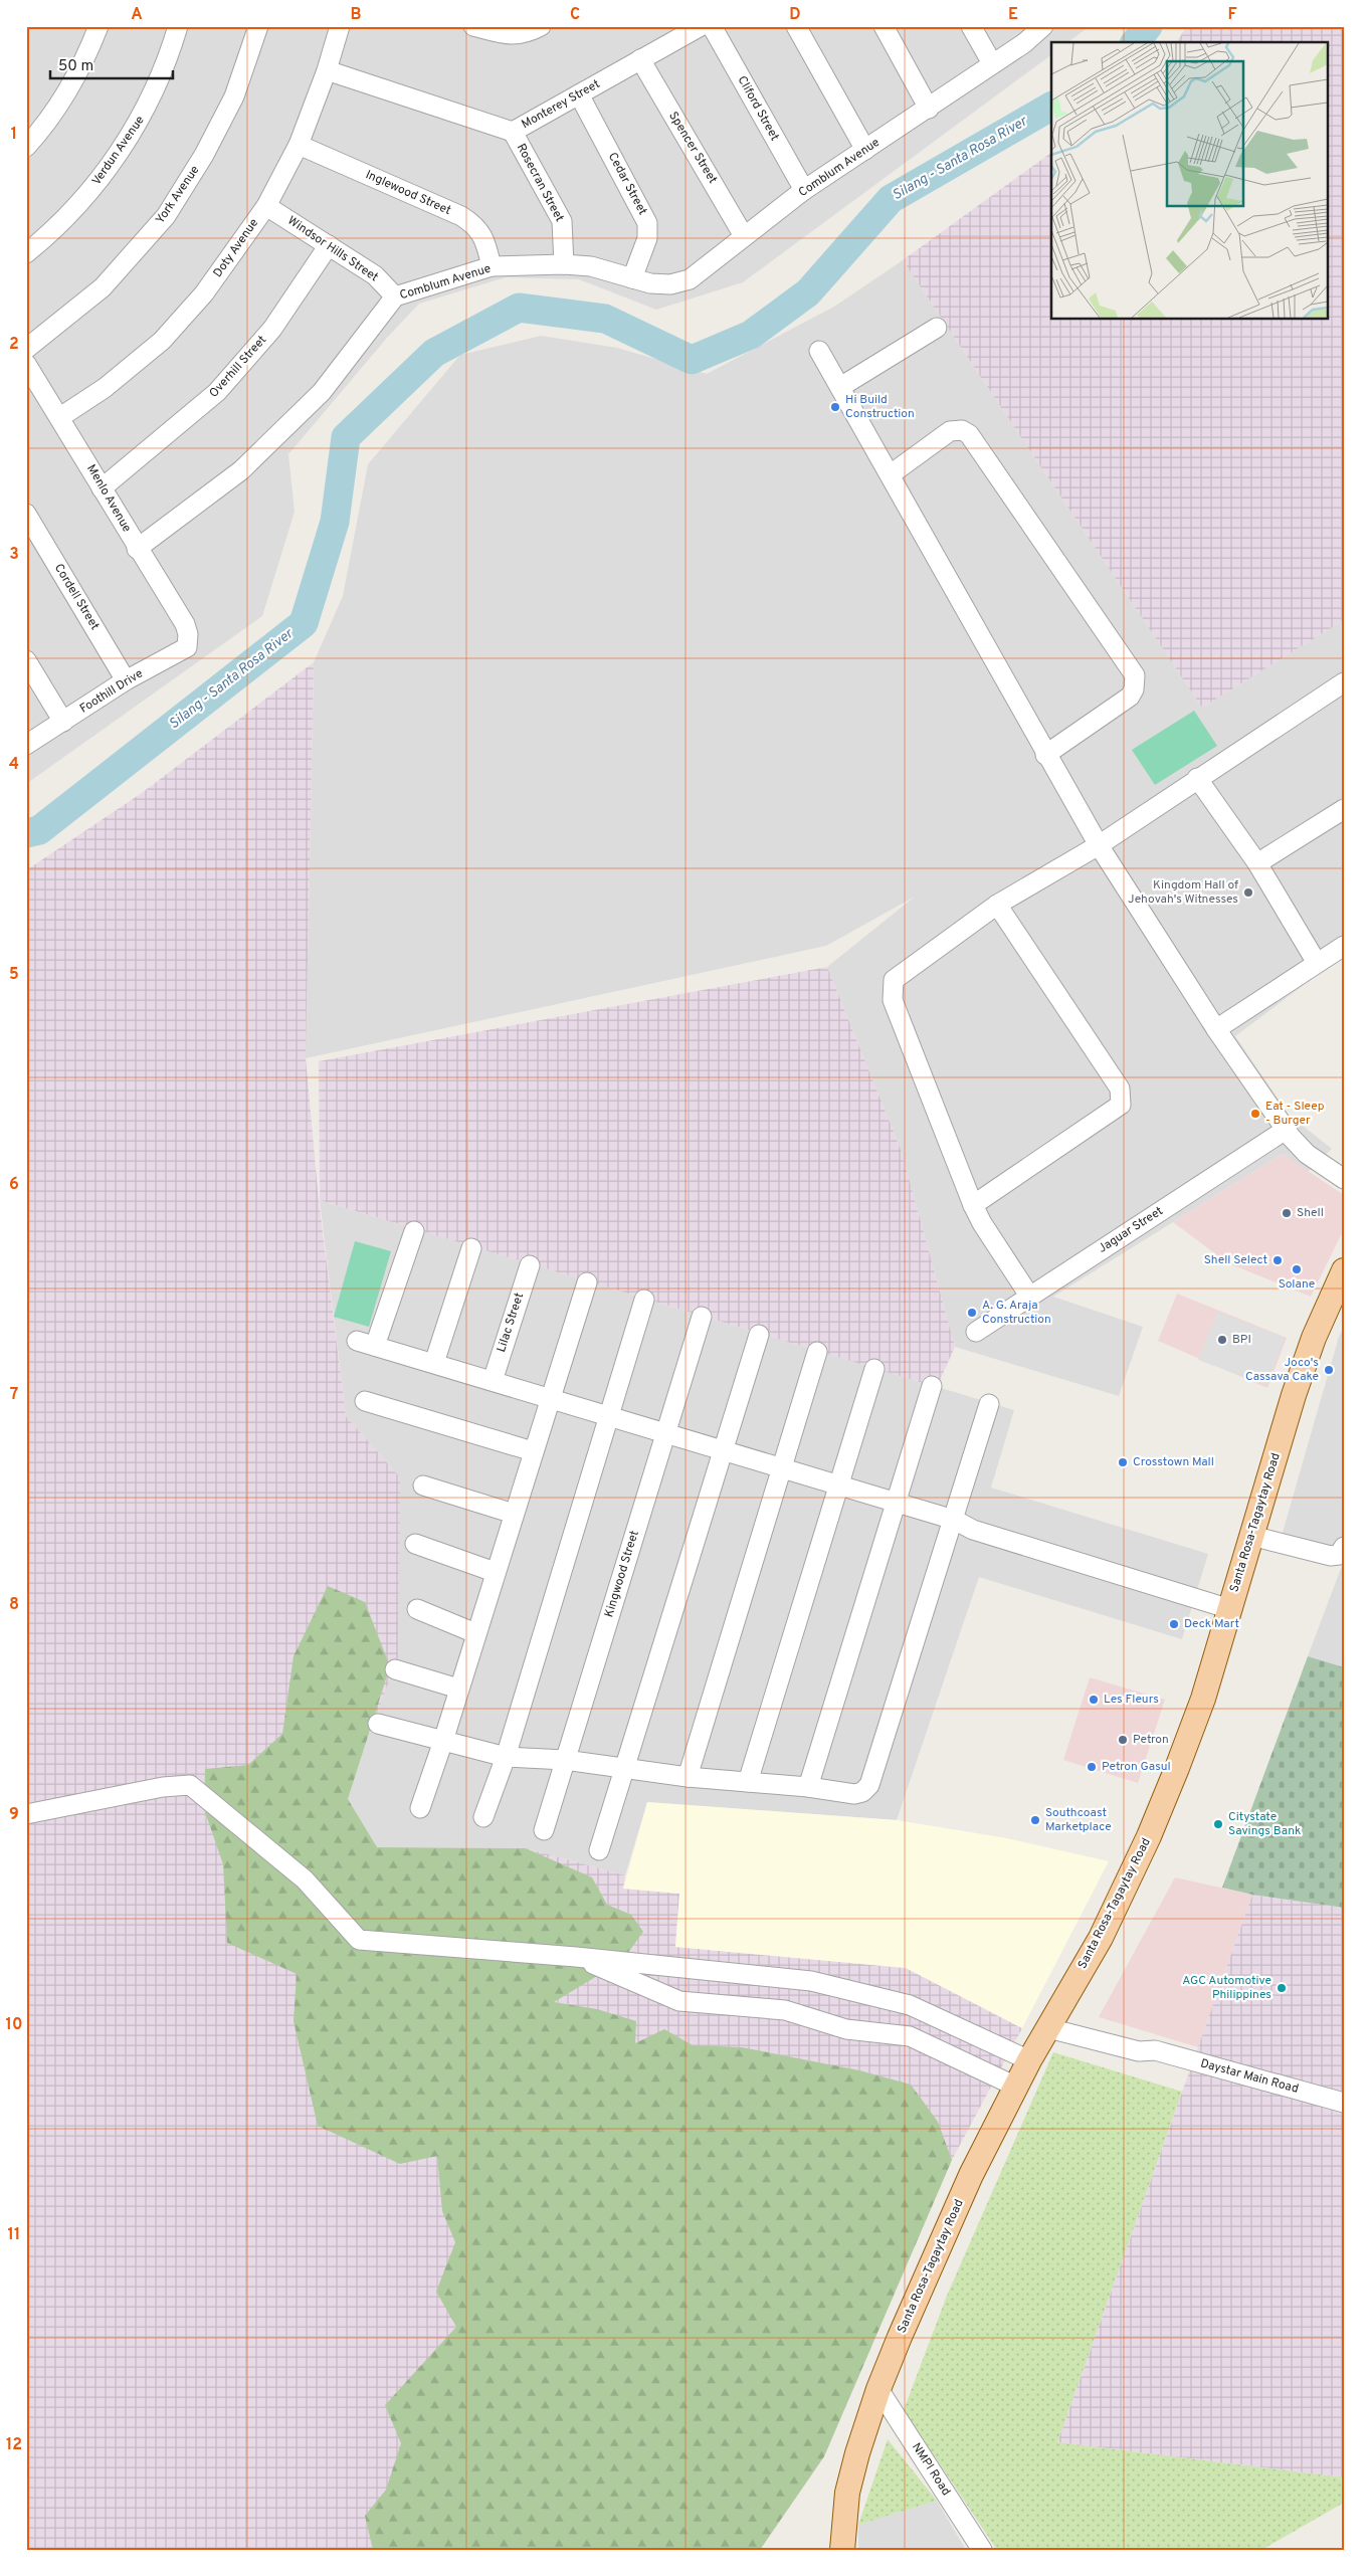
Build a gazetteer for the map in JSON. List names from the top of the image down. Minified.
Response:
{"streets":{"main road":["Santa Rosa-Tagaytay Road"],"street":["Monterey Street","Cliford Street","Spencer Street","Verdun Avenue","Comblum Avenue","Rosecran Street","Cedar Street","Inglewood Street","York Avenue","Doty Avenue","Windsor Hills Street","Overhill Street","Menlo Avenue","Cordell Street","Foothill Drive","Jaguar Street","Lilac Street","Kingwood Street","Daystar Main Road","NMPI Road"]},"crossings":[["Monterey Street","Spencer Street"],["Monterey Street","Rosecran Street"],["Monterey Street","Cedar Street"],["Monterey Street","Doty Avenue"],["Cliford Street","Comblum Avenue"],["Spencer Street","Comblum Avenue"],["Comblum Avenue","Rosecran Street"],["Comblum Avenue","Cedar Street"],["Comblum Avenue","Inglewood Street"],["Comblum Avenue","Windsor Hills Street"],["Comblum Avenue","Menlo Avenue"],["Inglewood Street","Doty Avenue"],["Doty Avenue","Windsor Hills Street"],["Doty Avenue","Menlo Avenue"],["Windsor Hills Street","Overhill Street"],["Overhill Street","Menlo Avenue"],["Menlo Avenue","Foothill Drive"],["Cordell Street","Foothill Drive"],["Santa Rosa-Tagaytay Road","Daystar Main Road"],["Santa Rosa-Tagaytay Road","NMPI Road"]],"water":["Silang - Santa Rosa River"],"places":["Hi Build Construction","Kingdom Hall of Jehovah's Witnesses","Eat - Sleep - Burger","Shell","Shell Select","Solane","A. G. Araja Construction","BPI","Joco's Cassava Cake","Crosstown Mall","Deck Mart","Les Fleurs","Petron","Petron Gasul","Southcoast Marketplace","Citystate Savings Bank","AGC Automotive Philippines"],"scale_bar":"50 m","grid":{"columns":["A","B","C","D","E","F"],"rows":["1","2","3","4","5","6","7","8","9","10","11","12"]}}
